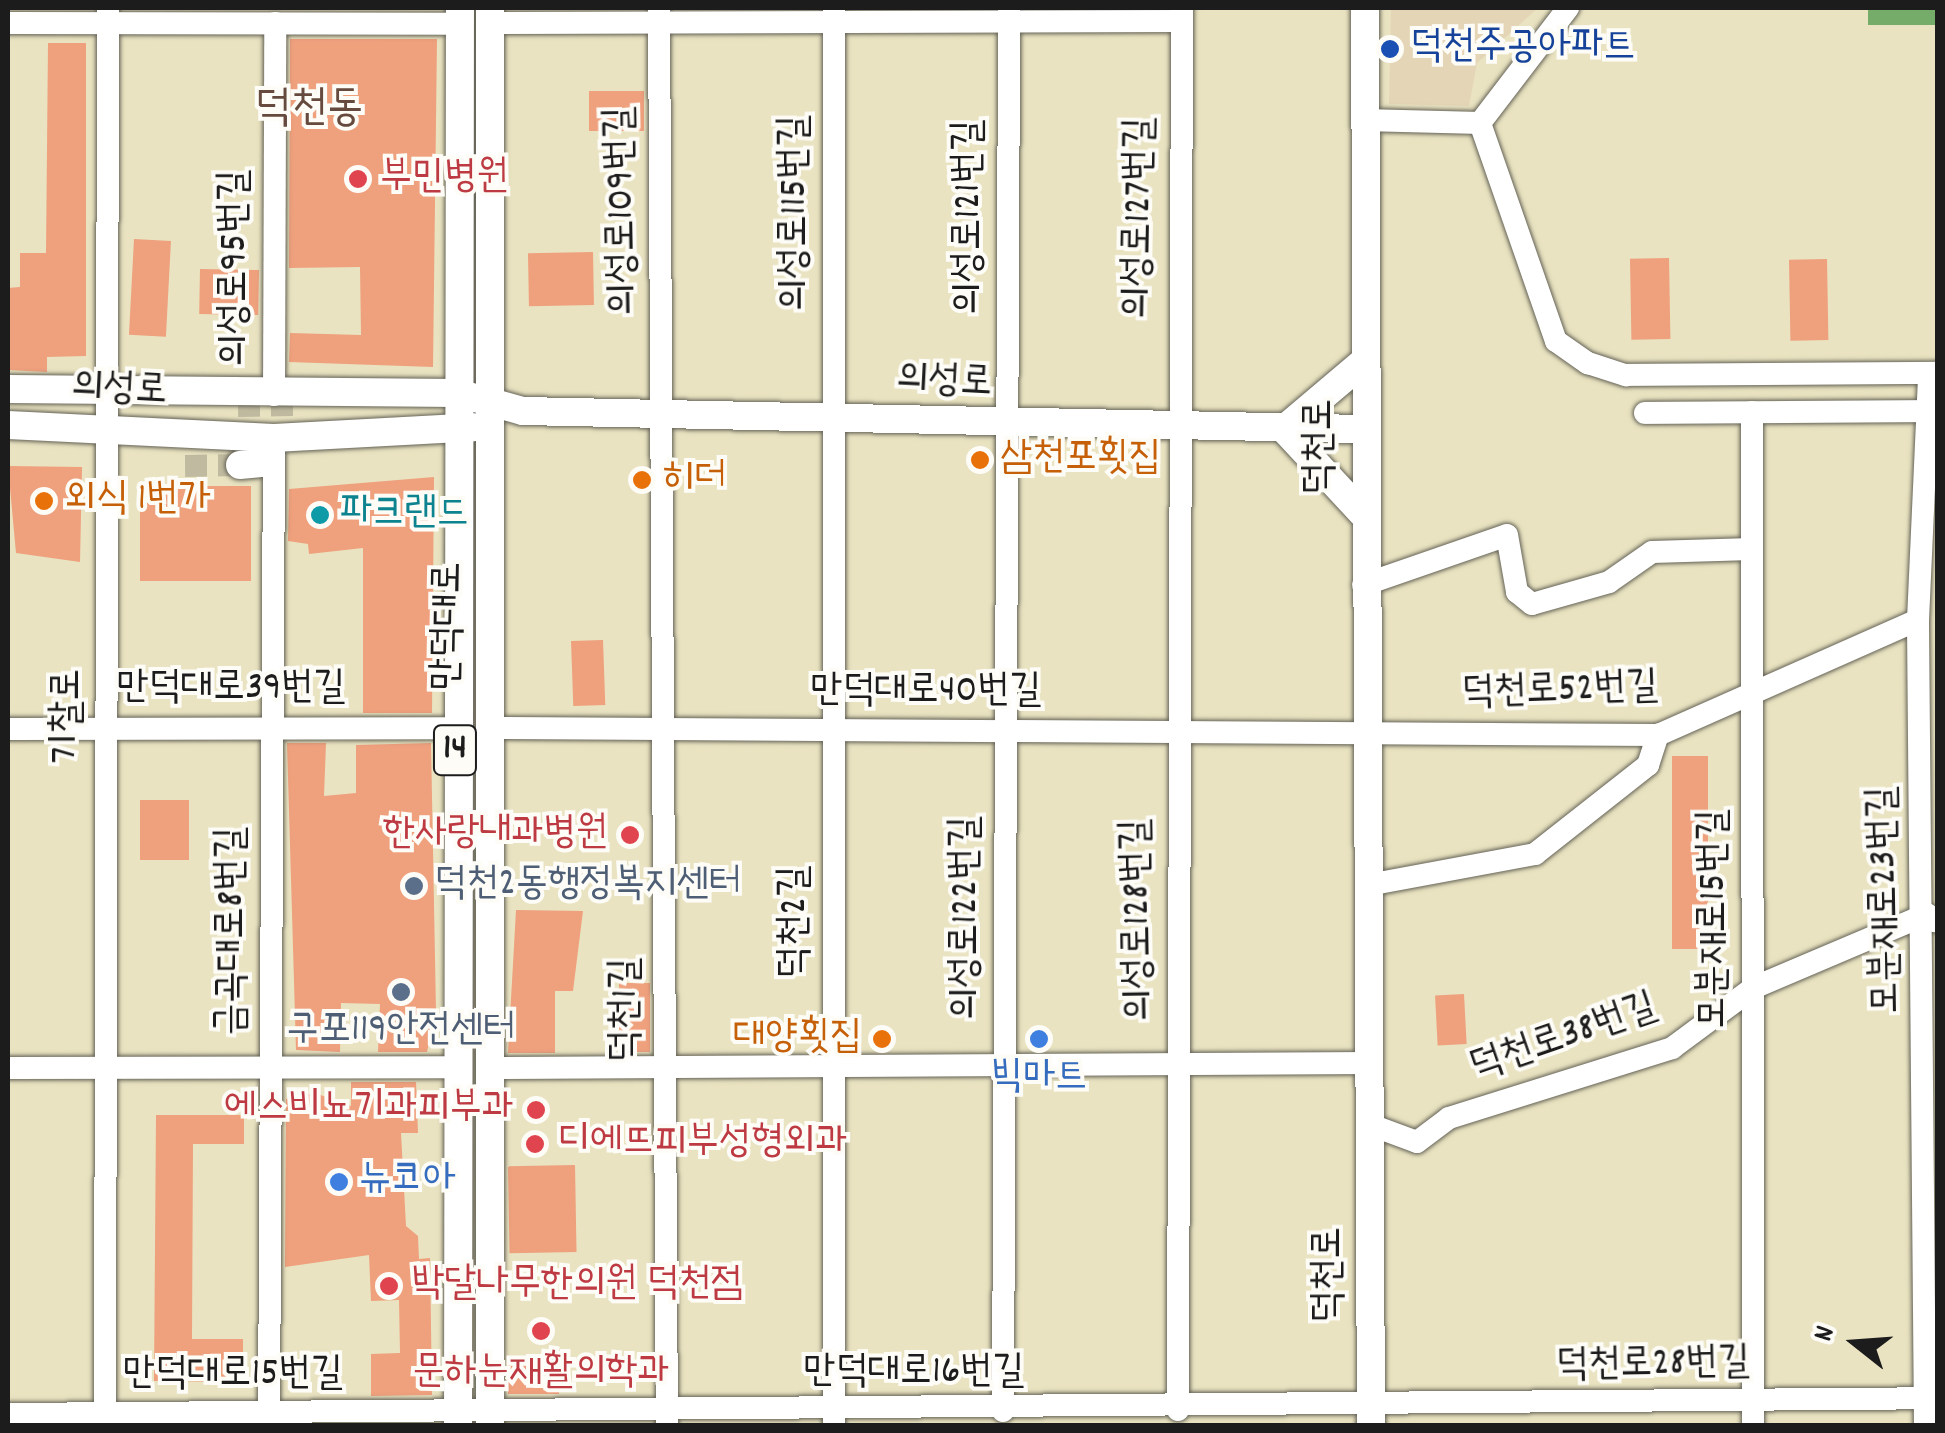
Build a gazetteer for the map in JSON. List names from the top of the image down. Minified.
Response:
{"streets":{"main road":["의성로","덕천로","만덕대로","14"],"street":["의성로109번길","의성로115번길","의성로121번길","의성로127번길","의성로95번길","만덕대로39번길","덕천로52번길","만덕대로40번길","기찰로","모분재로23번길","의성로122번길","모분재로15번길","의성로128번길","덕천2길","금곡대로8번길","덕천1길","덕천로38번길","덕천로28번길","만덕대로16번길","만덕대로15번길"]},"crossings":[["의성로109번길","의성로"],["의성로109번길","덕천1길"],["의성로115번길","의성로"],["의성로115번길","덕천2길"],["의성로121번길","의성로"],["의성로121번길","의성로122번길"],["의성로127번길","의성로"],["의성로127번길","의성로128번길"],["의성로95번길","의성로"],["의성로","덕천로"],["의성로","만덕대로"],["의성로","기찰로"],["의성로","의성로122번길"],["의성로","의성로128번길"],["의성로","덕천2길"],["의성로","금곡대로8번길"],["의성로","덕천1길"],["덕천로","덕천로52번길"],["덕천로","만덕대로40번길"],["덕천로","덕천로38번길"],["덕천로","덕천로28번길"],["덕천로","만덕대로16번길"],["만덕대로","만덕대로39번길"],["만덕대로","만덕대로40번길"],["만덕대로","만덕대로16번길"],["만덕대로","만덕대로15번길"],["만덕대로39번길","기찰로"],["만덕대로39번길","금곡대로8번길"],["덕천로52번길","만덕대로40번길"],["덕천로52번길","모분재로23번길"],["덕천로52번길","모분재로15번길"],["만덕대로40번길","의성로122번길"],["만덕대로40번길","의성로128번길"],["만덕대로40번길","덕천2길"],["만덕대로40번길","덕천1길"],["기찰로","만덕대로15번길"],["모분재로23번길","덕천로38번길"],["모분재로23번길","덕천로28번길"],["의성로122번길","만덕대로16번길"],["모분재로15번길","덕천로38번길"],["모분재로15번길","덕천로28번길"],["의성로128번길","만덕대로16번길"],["덕천2길","만덕대로16번길"],["금곡대로8번길","만덕대로15번길"],["덕천1길","만덕대로16번길"],["덕천로28번길","만덕대로16번길"],["만덕대로16번길","만덕대로15번길"]],"districts":["덕천동"],"places":["덕천주공아파트","부민병원","삼천포횟집","히더","외식 1번가","파크랜드","한사랑내과병원","덕천2동행정복지센터","구포119안전센터","대양횟집","빅마트","에스비뇨기과피부과","디에뜨피부성형외과","뉴코아","박달나무한의원 덕천점","문하눈재활의학과"],"north":"left"}
